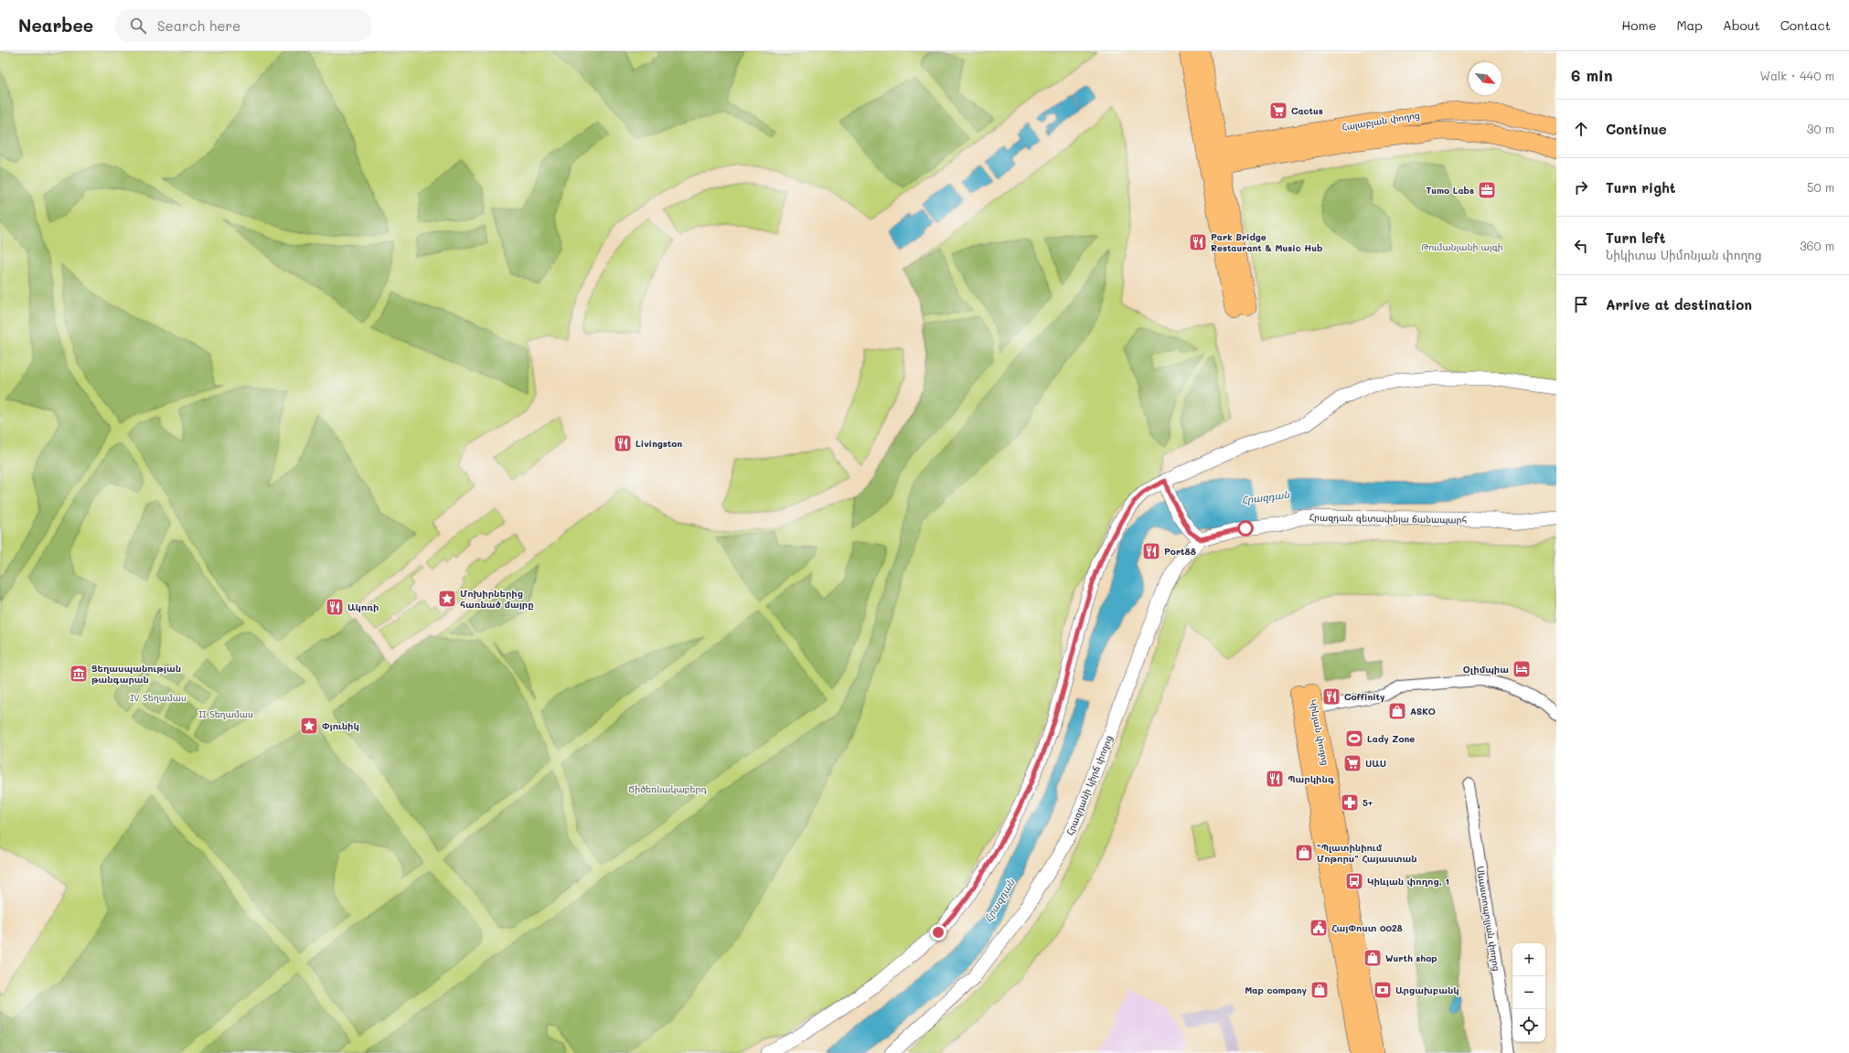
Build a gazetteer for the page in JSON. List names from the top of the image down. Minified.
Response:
{"streets":{"main road":["Հալաբյան փողոց","Կիևյան փողոց"],"street":["Հրազդան գետափնյա ճանապարհ","Հրազդանի կիրճ փողոց","Սևաստոպոլյան փողոց"]},"crossings":[["Հրազդան գետափնյա ճանապարհ","Հրազդանի կիրճ փողոց"]],"water":["Հրազդան"],"parks":["Թումանյանի այգի","IV Տեղամաս","II Տեղամաս","Ծիծեռնակաբերդ"],"places":{"supermarket":["Cactus","ՍԱՍ"],"office":["Tumo Labs"],"restaurant":["Park Bridge Restaurant & Music Hub","Livingston","Port88","Ակոռի","Coffinity","Պարկինգ"],"place":["Մոխիրներից հառնած մայրը","Փյունիկ"],"hotel":["Օլիմպիա"],"museum":["Ցեղասպանության թանգարան"],"shop":["ASKO","\"Պլատինիում Մոթորս\" Հայաստան","Wurth shop","Map company"],"sports":["Lady Zone"],"pharmacy":["5+"],"bus stop":["Կիևյան փողոց, 1"],"public building":["ՀայՓոստ 0028"],"bank":["Արցախբանկ"]},"north":"bottom right","page":{"header":"Nearbee","search":"Search here","nav":["Home","Map","About","Contact"],"heading":["6 min","Walk · 440 m"],"list":[["Continue","30 m"],["Turn right","50 m"],["Turn left","Նիկիտա Սիմոնյան փողոց","360 m"],"Arrive at destination"],"map_buttons":["+","−"]}}
